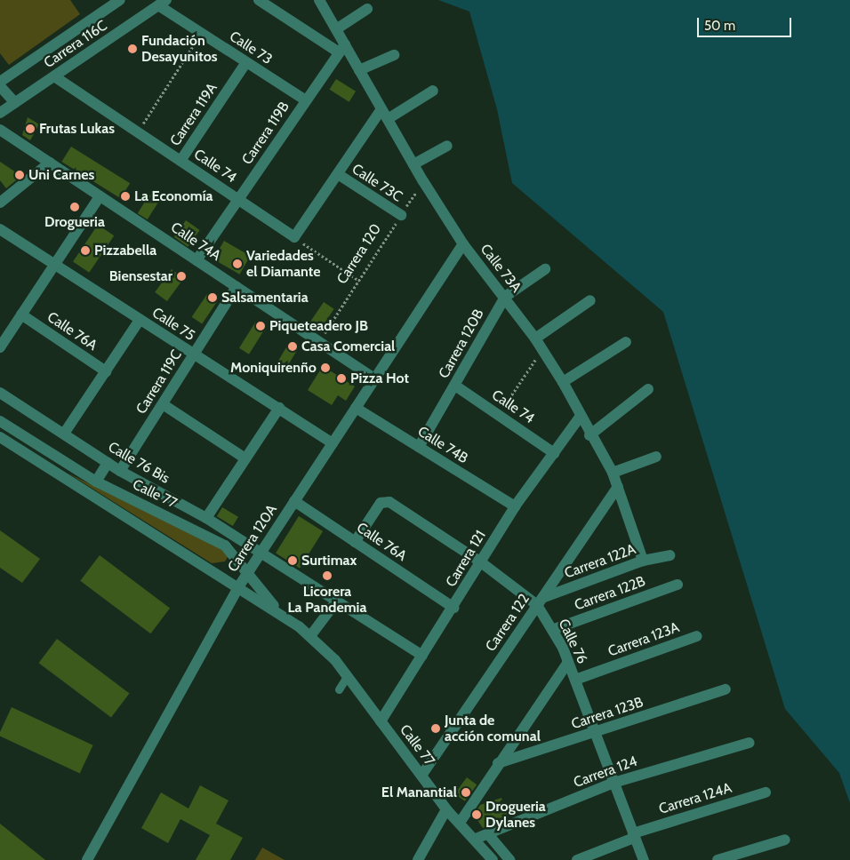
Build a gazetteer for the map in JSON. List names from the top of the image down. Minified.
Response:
{"streets":{"street":["Carrera 116C","Calle 73","Carrera 119A","Carrera 119B","Calle 74","Calle 73C","Calle 74A","Calle 73A","Calle 75","Calle 76A","Carrera 120B","Carrera 119C","Calle 74B","Calle 76 Bis","Calle 77","Carrera 120A","Carrera 121","Carrera 122A","Carrera 122B","Carrera 122","Carrera 123A","Calle 76","Carrera 123B","Carrera 124","Carrera 124A"],"path":["Carrera 120"]},"crossings":[["Carrera 116C","Calle 73"],["Carrera 116C","Calle 74"],["Calle 73","Carrera 119A"],["Calle 73","Carrera 119B"],["Carrera 119A","Calle 74"],["Carrera 119B","Calle 74"],["Carrera 119B","Calle 74A"],["Carrera 119B","Calle 73A"],["Calle 74","Carrera 120B"],["Calle 74","Carrera 121"],["Calle 73C","Carrera 120"],["Calle 74A","Carrera 120"],["Calle 74A","Carrera 119C"],["Calle 74A","Carrera 120A"],["Carrera 120","Calle 73A"],["Calle 73A","Carrera 120B"],["Calle 73A","Carrera 120A"],["Calle 73A","Carrera 121"],["Calle 73A","Carrera 122A"],["Calle 73A","Carrera 122"],["Calle 75","Carrera 119C"],["Calle 75","Carrera 120A"],["Calle 76A","Carrera 120A"],["Calle 76A","Carrera 121"],["Calle 76A","Calle 76"],["Carrera 120B","Calle 74B"],["Carrera 119C","Calle 76 Bis"],["Calle 74B","Carrera 120A"],["Calle 74B","Carrera 121"],["Calle 76 Bis","Carrera 120A"],["Calle 76 Bis","Carrera 121"],["Calle 77","Carrera 120A"],["Calle 77","Carrera 121"],["Calle 77","Carrera 122"],["Calle 77","Carrera 124"],["Carrera 121","Calle 76"],["Carrera 122A","Carrera 122"],["Carrera 122A","Calle 76"],["Carrera 122B","Calle 76"],["Carrera 122","Calle 76"],["Carrera 123A","Calle 76"],["Calle 76","Carrera 123B"],["Calle 76","Carrera 124"],["Calle 76","Carrera 124A"]],"places":["Fundación Desayunitos","Frutas Lukas","Uni Carnes","La Economía","Drogueria","Pizzabella","Variedades el Diamante","Biensestar","Salsamentaria","Piqueteadero JB","Casa Comercial","Moniquirenño","Pizza Hot","Surtimax","Licorera La Pandemia","Junta de acción comunal","El Manantial","Drogueria Dylanes"],"scale_bar":"50 m"}
